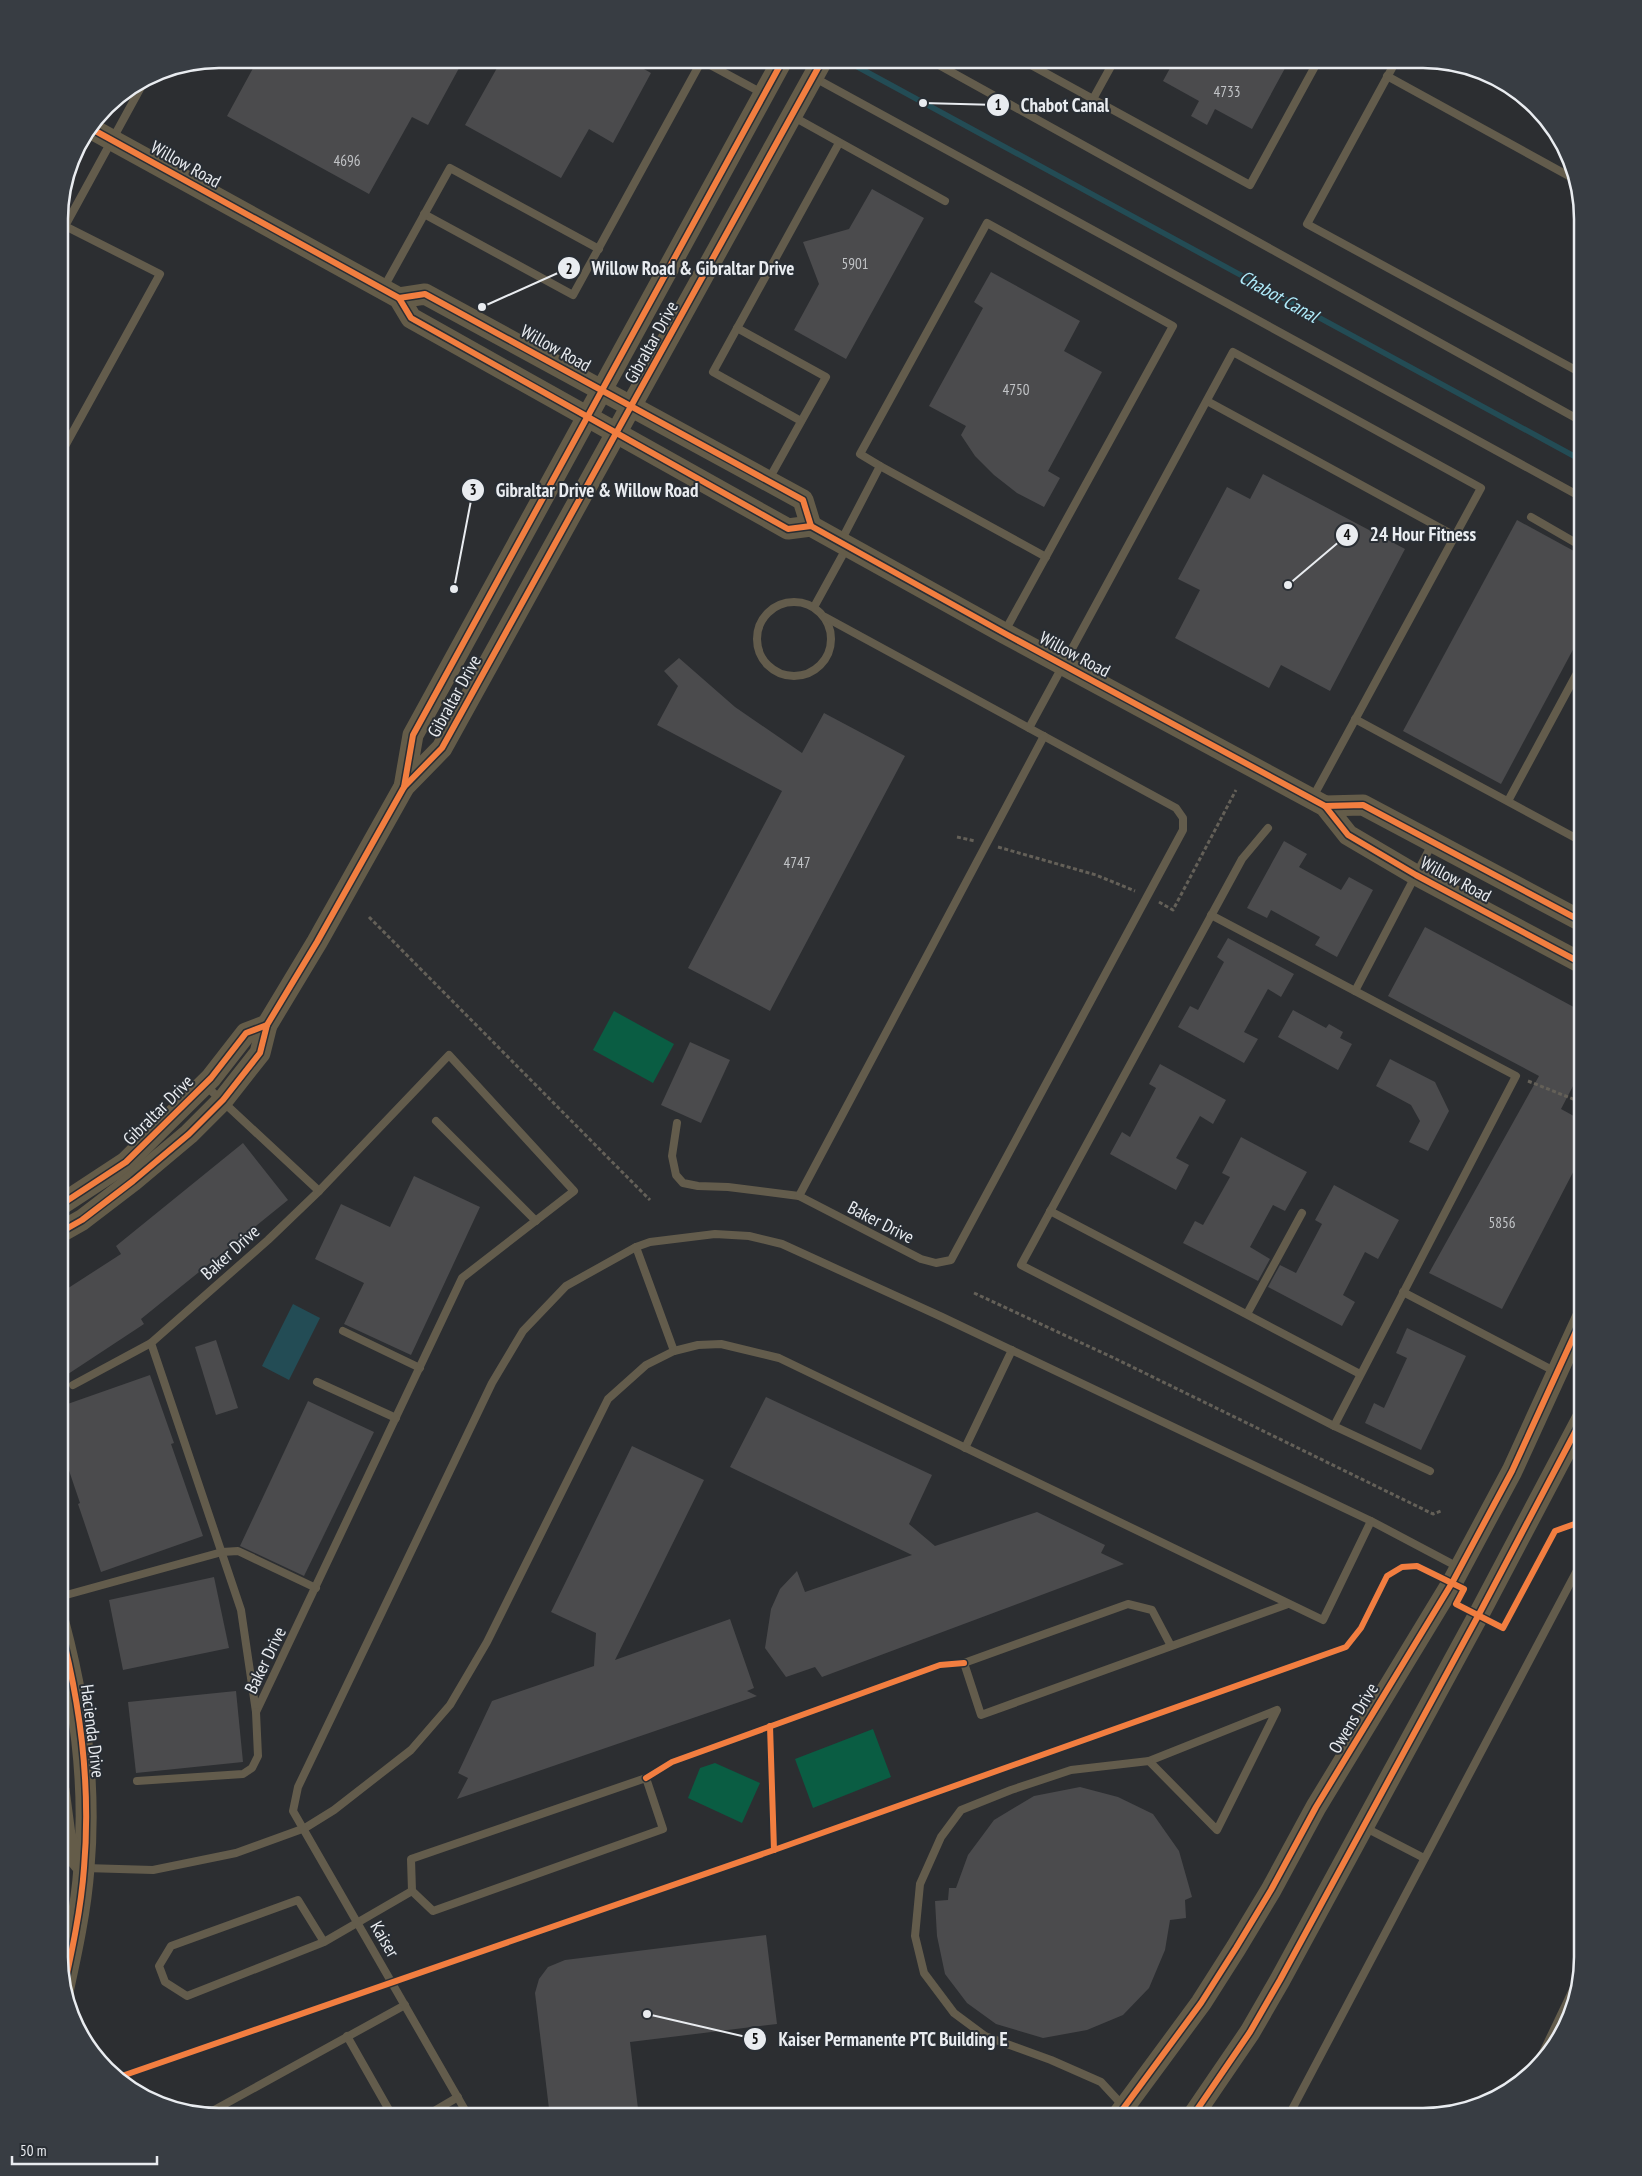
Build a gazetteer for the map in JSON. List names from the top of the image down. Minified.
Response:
{"streets":{"street":["Willow Road","Gibraltar Drive","Owens Drive","Hacienda Drive"],"lane":["Baker Drive","Kaiser"]},"crossings":[["Willow Road","Gibraltar Drive"],["Owens Drive","Kaiser"]],"water":["Chabot Canal"],"places":["Chabot Canal","Willow Road & Gibraltar Drive","24 Hour Fitness","Gibraltar Drive & Willow Road","Kaiser Permanente PTC Building E"],"house_numbers":["4733","4696","5901","4750","4747","5856"],"scale_bar":"50 m"}
